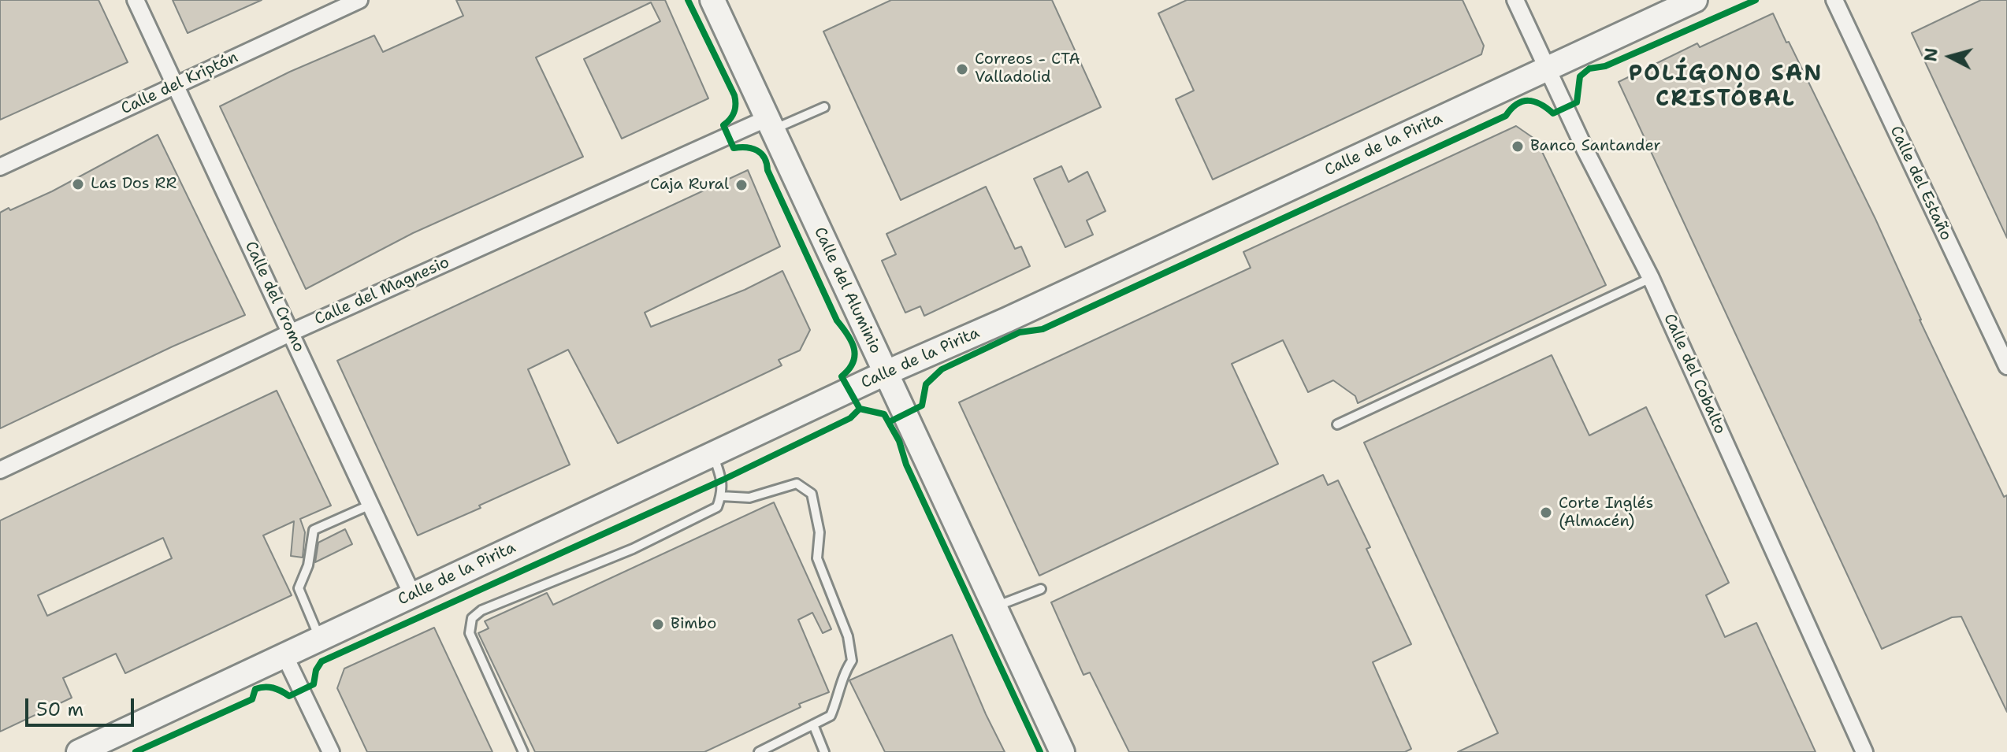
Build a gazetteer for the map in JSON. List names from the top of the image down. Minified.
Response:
{"streets":{"street":["Calle del Kriptón","Calle de la Pirita","Calle del Estaño","Calle del Aluminio","Calle del Magnesio","Calle del Cromo","Calle del Cobalto"]},"crossings":[["Calle del Kriptón","Calle del Cromo"],["Calle de la Pirita","Calle del Aluminio"],["Calle de la Pirita","Calle del Cromo"],["Calle de la Pirita","Calle del Cobalto"],["Calle del Aluminio","Calle del Magnesio"],["Calle del Magnesio","Calle del Cromo"]],"districts":["POLÍGONO SAN CRISTÓBAL"],"places":["Correos - CTA Valladolid","Banco Santander","Las Dos RR","Caja Rural","Corte Inglés (Almacén)","Bimbo"],"scale_bar":"50 m","north":"left"}
